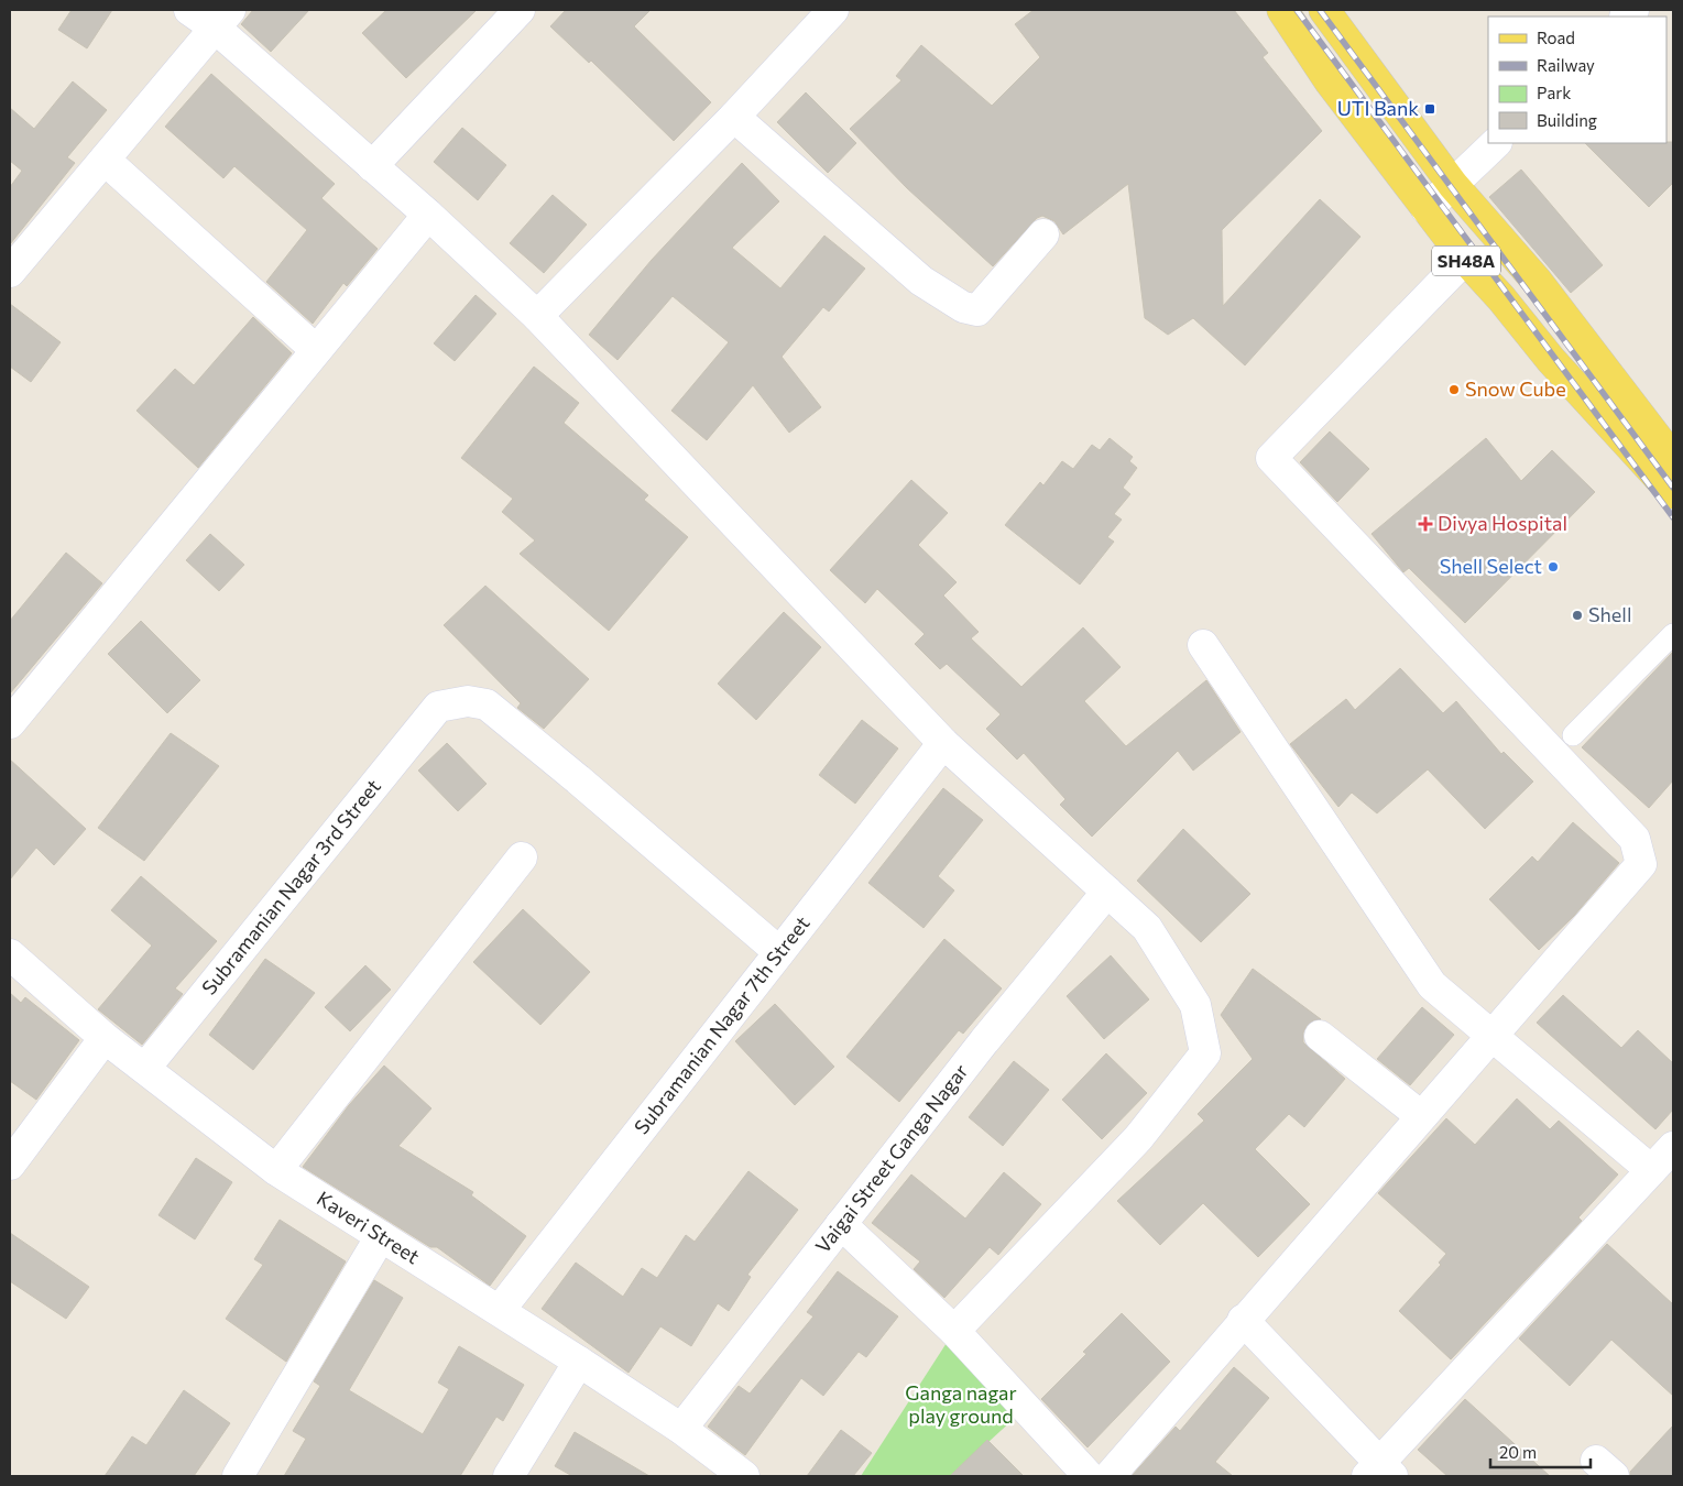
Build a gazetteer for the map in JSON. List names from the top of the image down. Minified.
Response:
{"streets":{"main road":["SH48A"],"street":["Subramanian Nagar 3rd Street","Subramanian Nagar 7th Street","Vaigai Street Ganga Nagar","Kaveri Street"]},"crossings":[["Subramanian Nagar 3rd Street","Subramanian Nagar 7th Street"],["Subramanian Nagar 3rd Street","Kaveri Street"],["Subramanian Nagar 7th Street","Kaveri Street"],["Vaigai Street Ganga Nagar","Kaveri Street"]],"parks":["Ganga nagar play ground"],"places":{"transit":["UTI Bank"],"other":["Snow Cube","Shell Select","Shell"],"health":["Divya Hospital"]},"legend":["Road","Railway","Park","Building"],"scale_bar":"20 m"}
